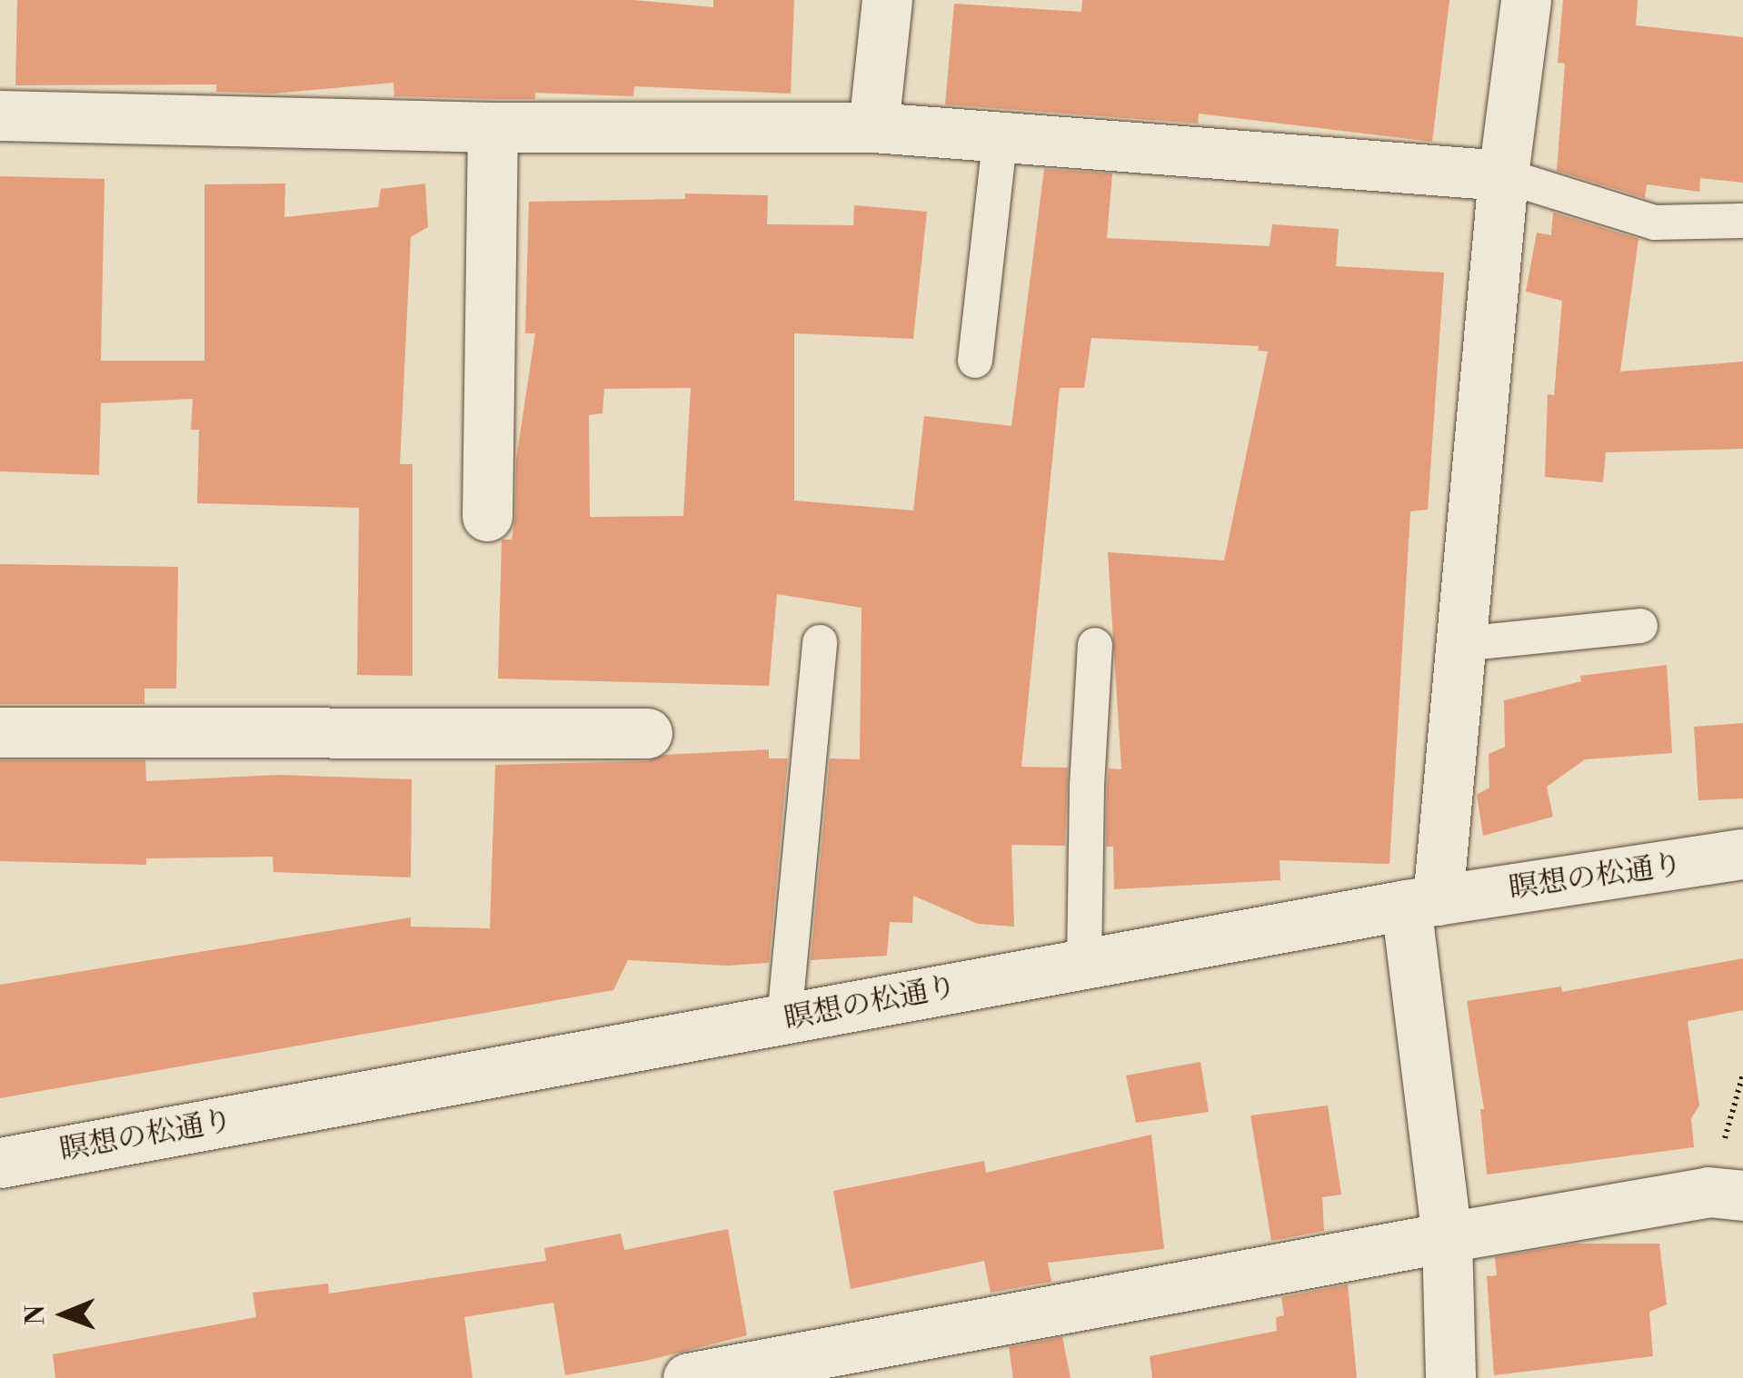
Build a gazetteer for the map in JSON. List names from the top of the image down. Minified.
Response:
{"streets":{"street":["瞑想の松通り"]},"north":"left"}
